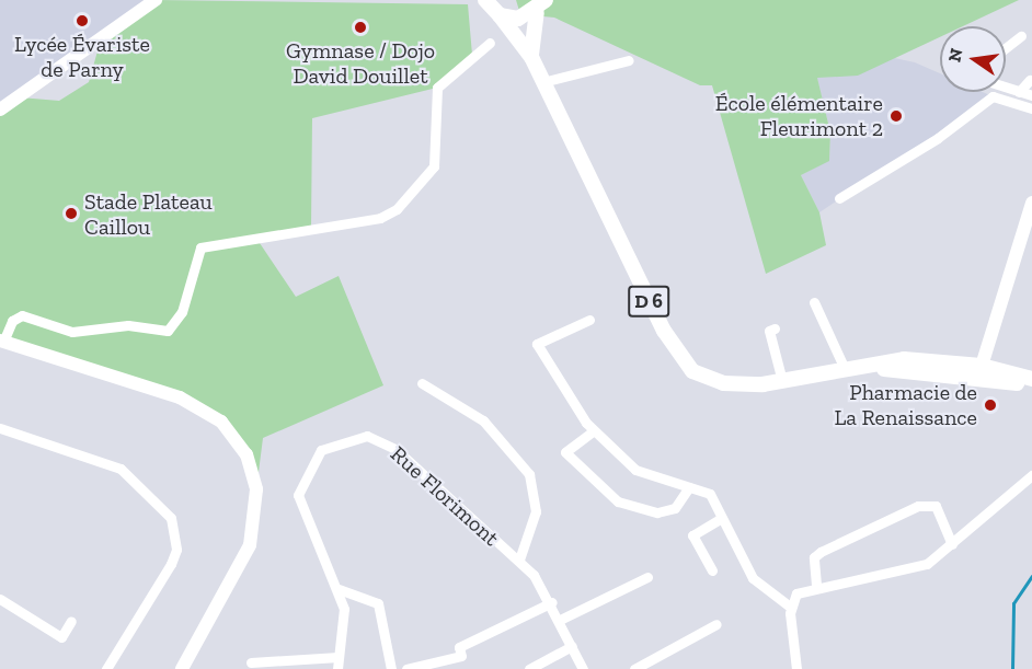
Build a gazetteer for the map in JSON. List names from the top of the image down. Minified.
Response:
{"streets":{"main road":["D 6"],"street":["Rue Florimont"]},"places":["Lycée Évariste de Parny","Gymnase / Dojo David Douillet","École élémentaire Fleurimont 2","Stade Plateau Caillou","Pharmacie de La Renaissance"],"north":"left"}
